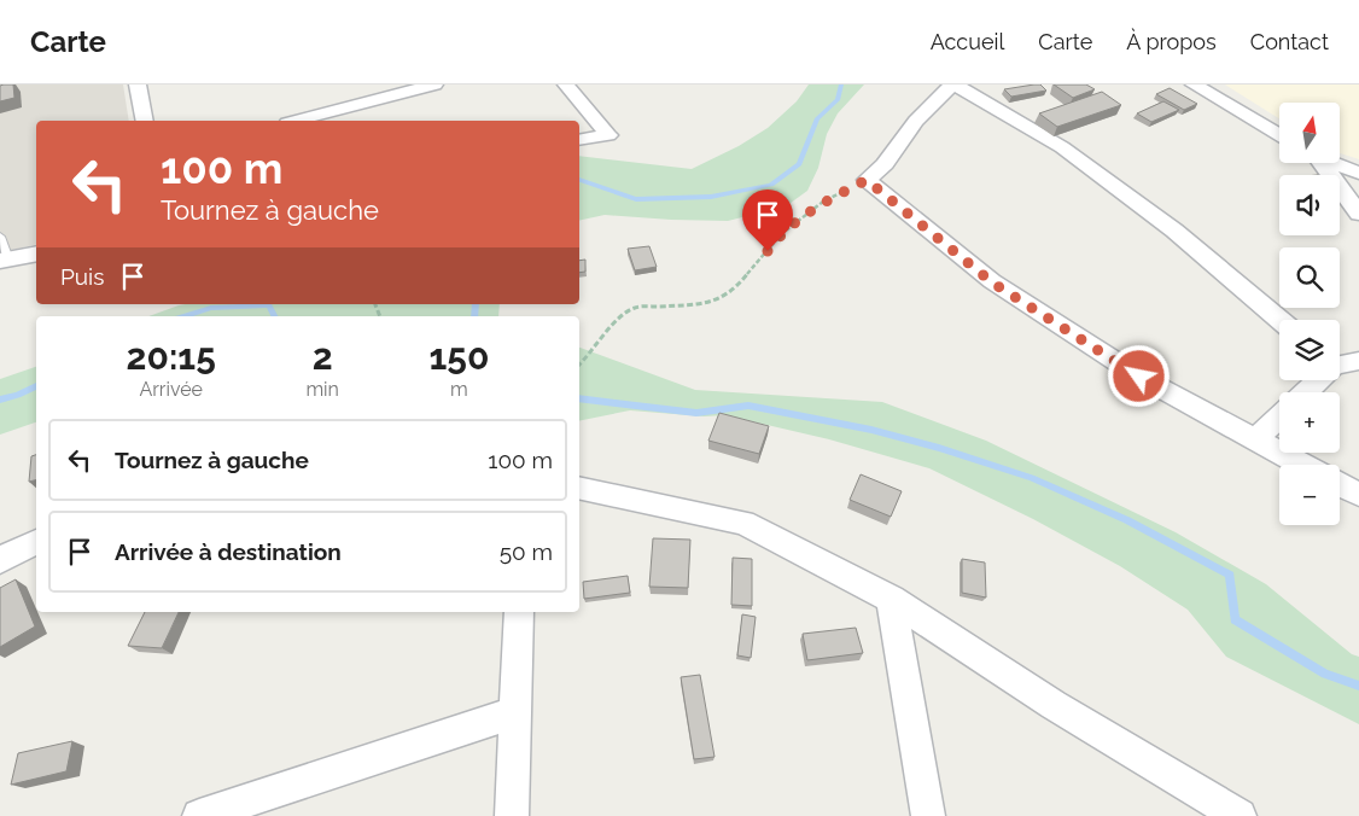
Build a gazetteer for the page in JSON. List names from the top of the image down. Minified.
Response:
{"north":"top","page":{"header":"Carte","nav":["Accueil","Carte","À propos","Contact"],"map_buttons":["+","−"],"turn":["100 m","Tournez à gauche"],"then":"Puis","eta":["20:15","Arrivée","2","min","150","m"],"list":[{"name":"Tournez à gauche","value":"100 m"},{"name":"Arrivée à destination","value":"50 m"}]}}
